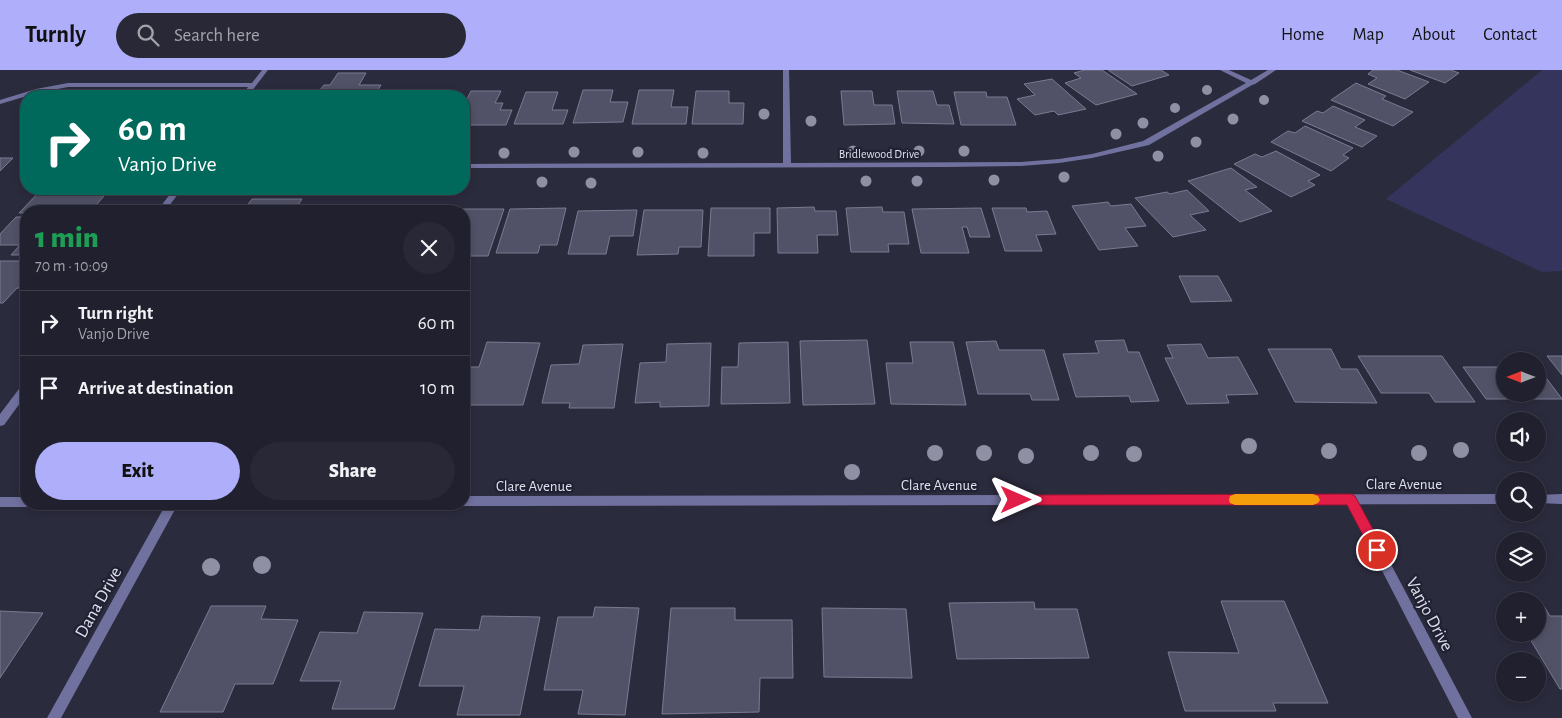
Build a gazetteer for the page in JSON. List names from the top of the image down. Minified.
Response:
{"streets":{"street":["Bridlewood Drive","Clare Avenue","Dana Drive","Vanjo Drive"]},"crossings":[["Clare Avenue","Vanjo Drive"]],"north":"left","page":{"header":"Turnly","search":"Search here","nav":["Home","Map","About","Contact"],"turn":["60 m","Vanjo Drive"],"heading":["1 min","70 m · 10:09"],"list":[{"name":"Turn right","note":"Vanjo Drive","value":"60 m"},{"name":"Arrive at destination","value":"10 m"}],"map_buttons":["+","−"],"buttons":["Exit","Share"]}}
